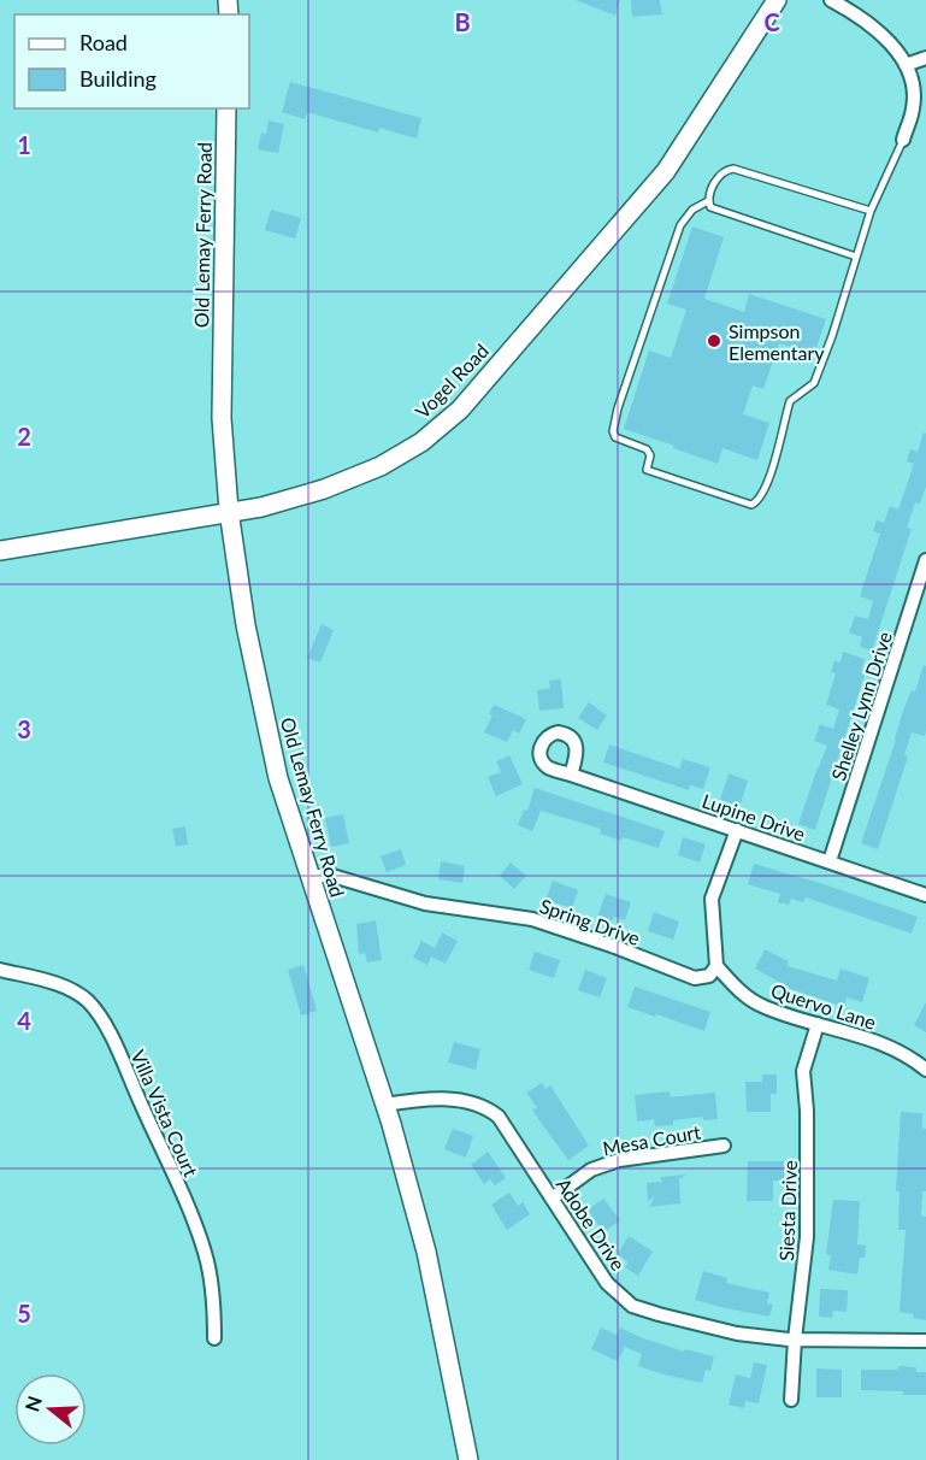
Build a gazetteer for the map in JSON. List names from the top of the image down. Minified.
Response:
{"streets":{"main road":["Old Lemay Ferry Road","Vogel Road"],"street":["Shelley Lynn Drive","Lupine Drive","Spring Drive","Quervo Lane","Villa Vista Court","Mesa Court","Siesta Drive","Adobe Drive"]},"crossings":[["Old Lemay Ferry Road","Vogel Road"],["Old Lemay Ferry Road","Spring Drive"],["Old Lemay Ferry Road","Adobe Drive"],["Shelley Lynn Drive","Lupine Drive"],["Spring Drive","Quervo Lane"],["Quervo Lane","Siesta Drive"],["Mesa Court","Adobe Drive"],["Siesta Drive","Adobe Drive"]],"places":["Simpson Elementary"],"legend":["Road","Building"],"north":"left","grid":{"columns":["B","C"],"rows":["1","2","3","4","5"]}}
